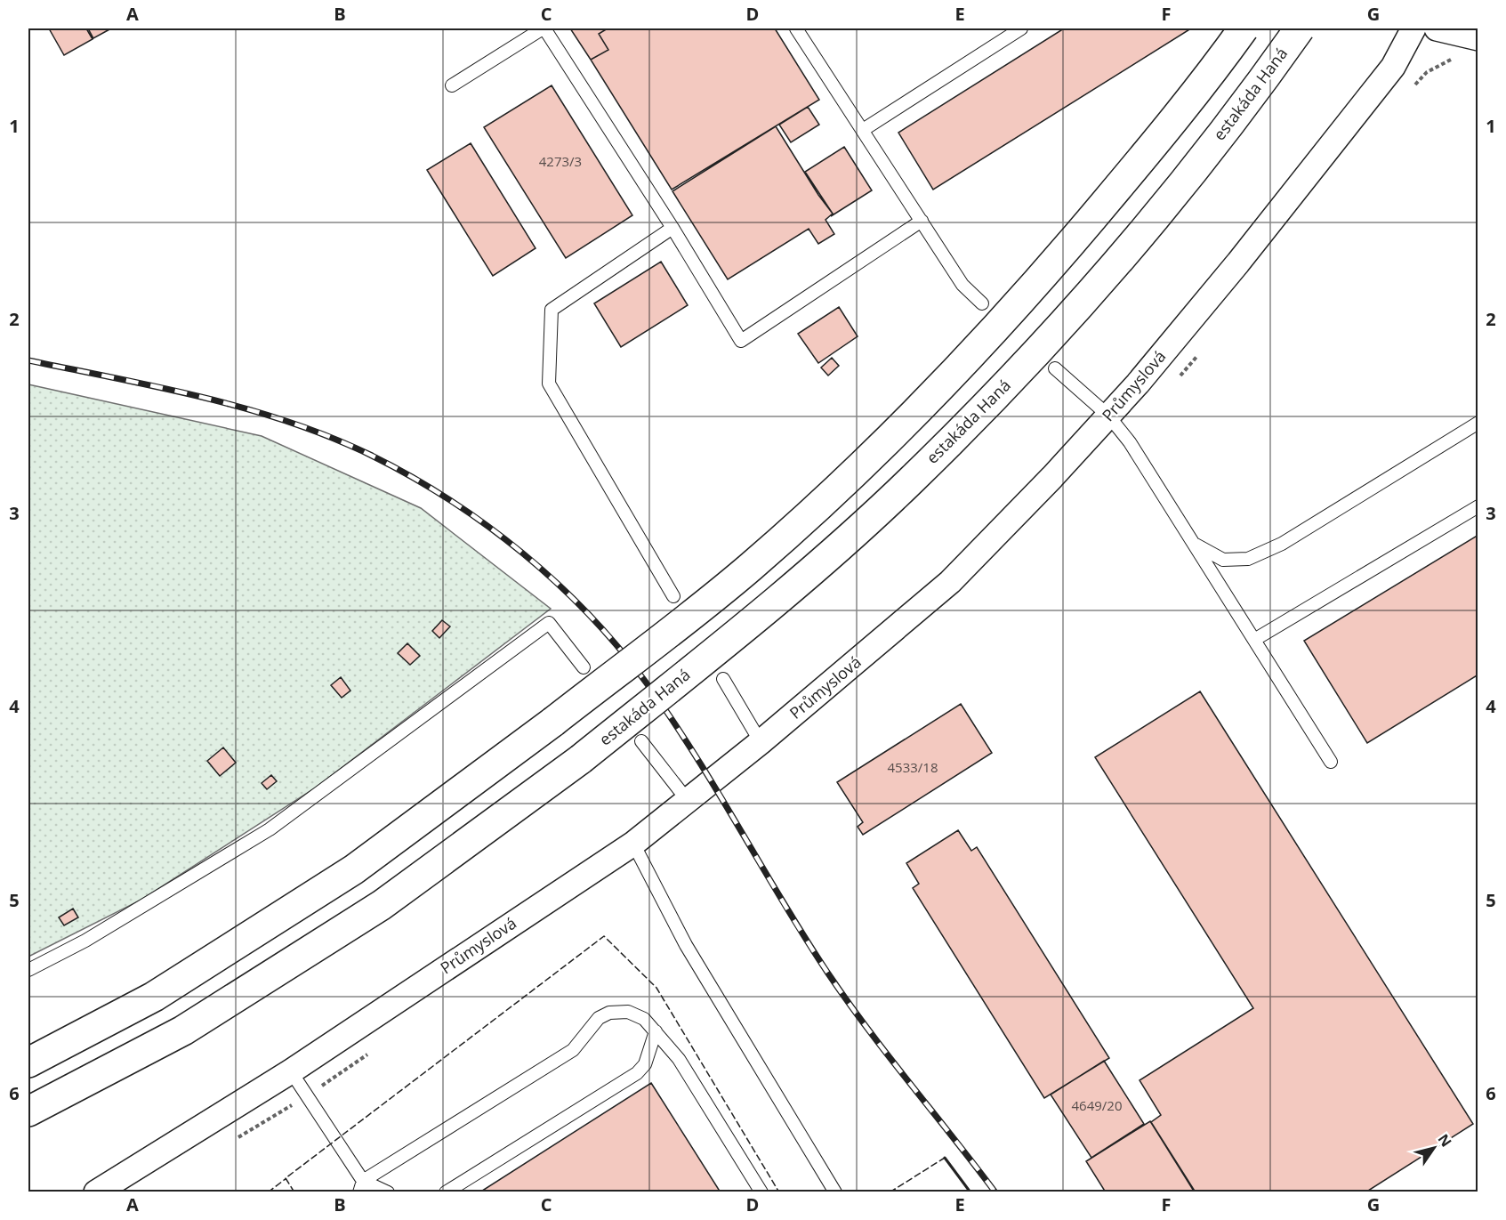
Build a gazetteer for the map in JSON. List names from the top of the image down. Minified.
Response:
{"streets":{"highway":["estakáda Haná"],"street":["Průmyslová"]},"house_numbers":["4273/3","4533/18","4649/20"],"north":"top right","grid":{"columns":["A","B","C","D","E","F","G"],"rows":["1","2","3","4","5","6"]}}
